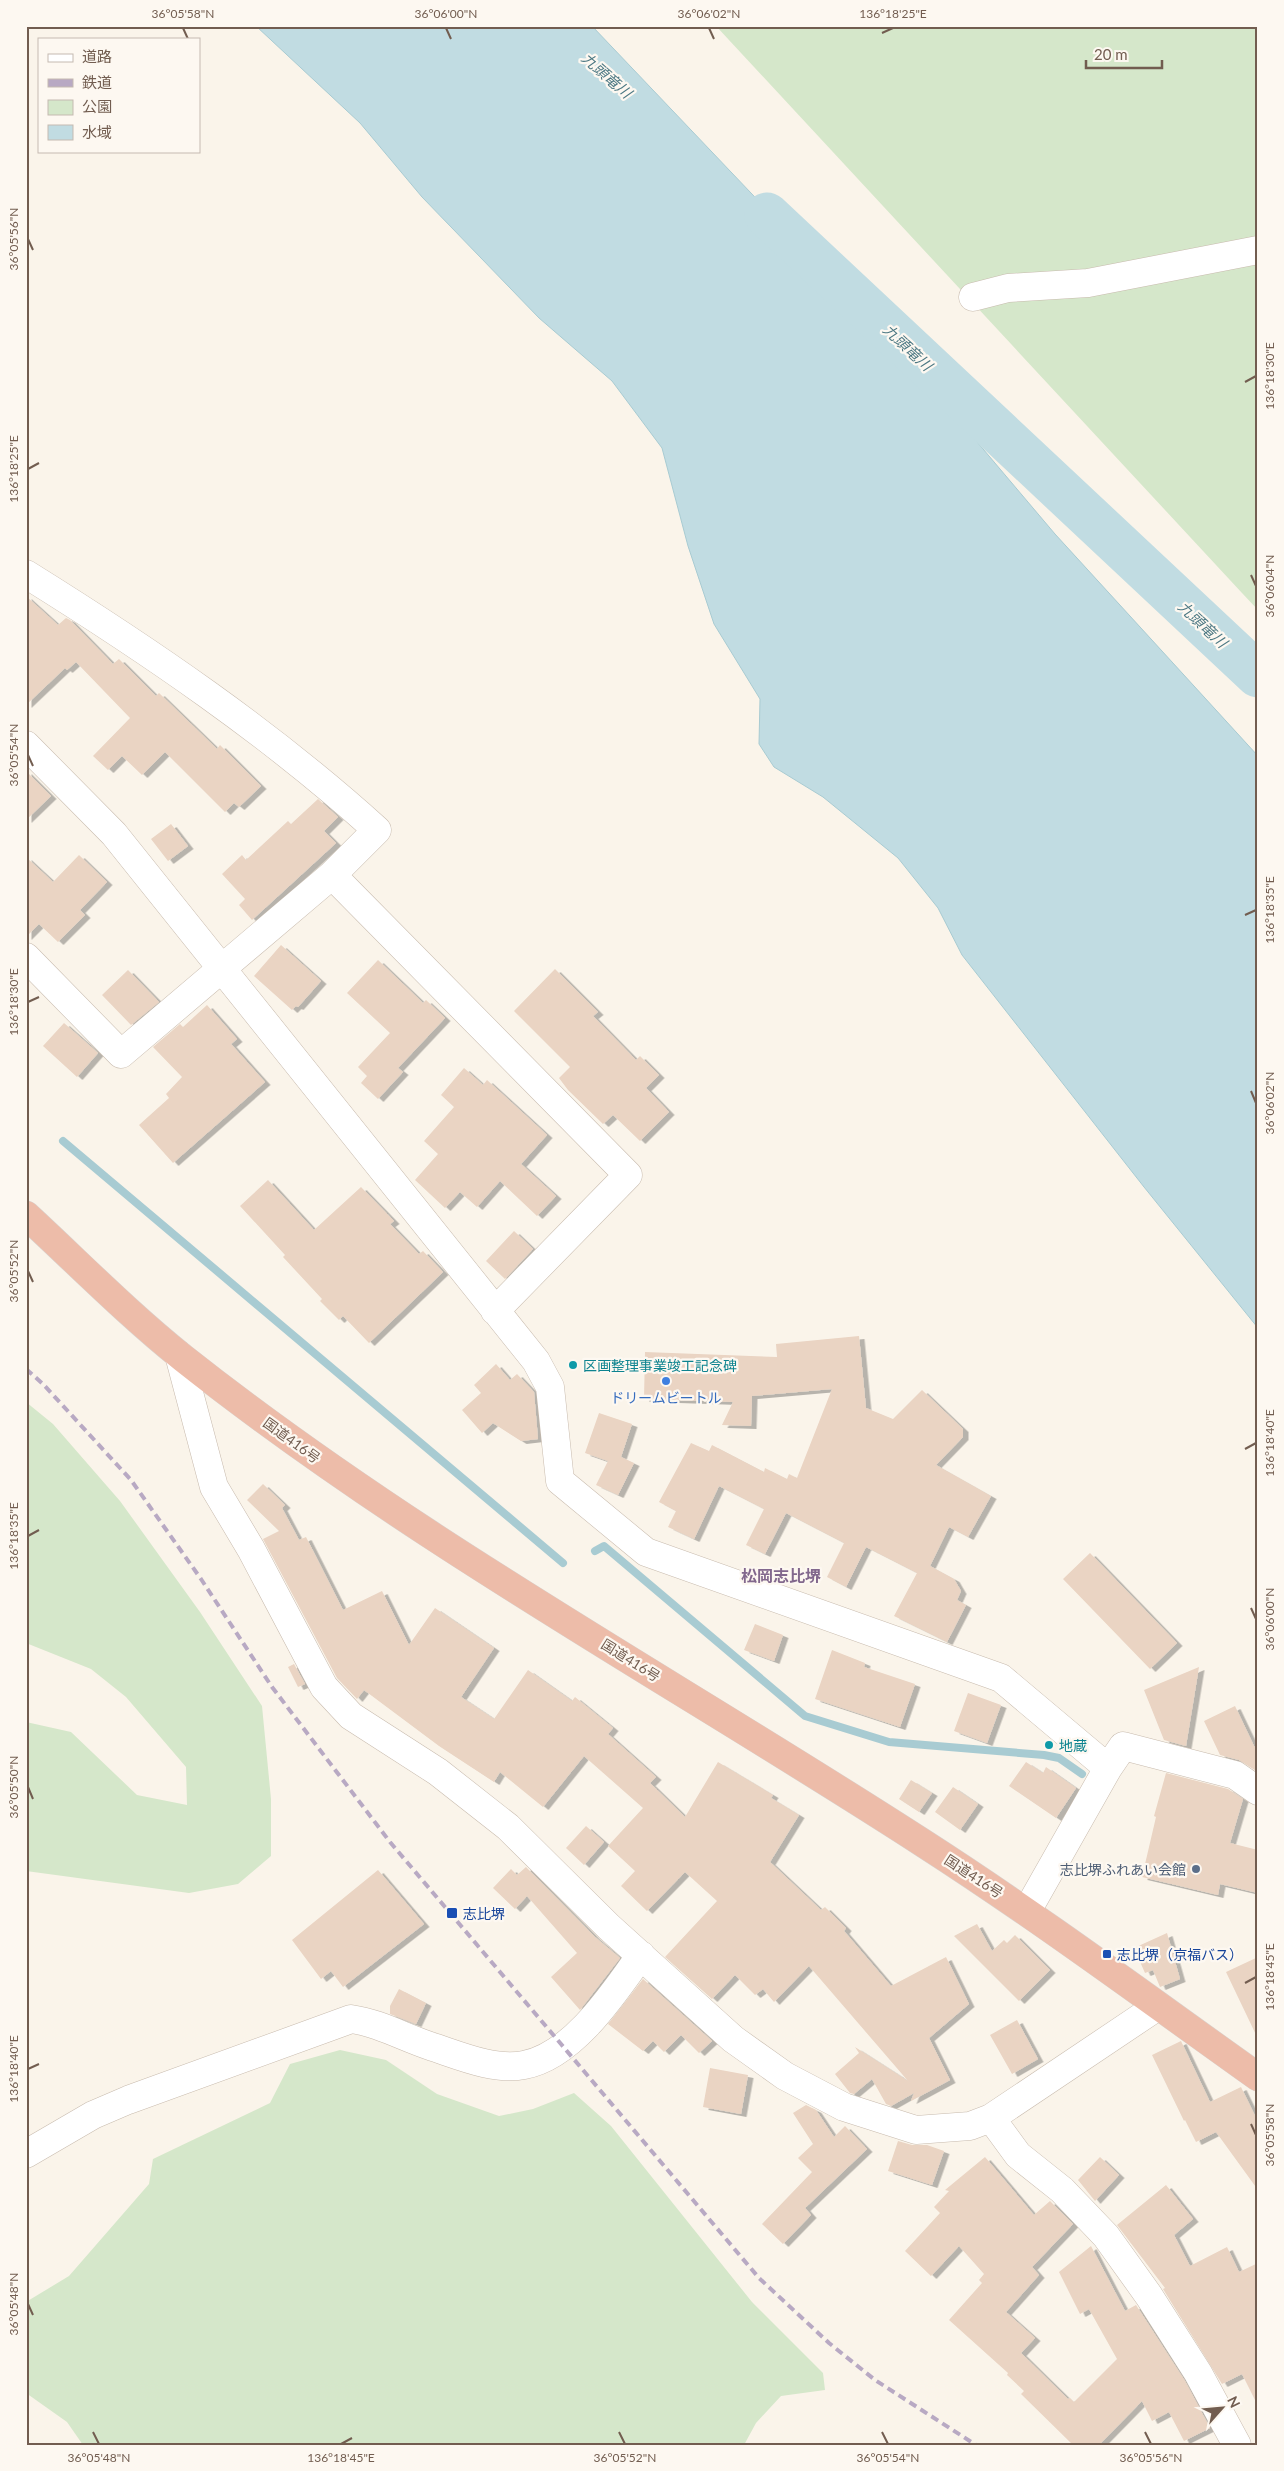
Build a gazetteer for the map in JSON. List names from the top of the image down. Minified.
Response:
{"streets":{"highway":["国道416号"]},"districts":["松岡志比堺"],"water":["九頭竜川"],"places":{"other":["区画整理事業竣工記念碑","ドリームビートル","地蔵","志比堺ふれあい会館"],"transit":["志比堺","志比堺（京福バス）"]},"legend":["道路","鉄道","公園","水域"],"scale_bar":"20 m","north":"top right","coordinates":["36°05'58\"N","36°06'00\"N","36°06'02\"N","136°18'25\"E","36°05'56\"N","136°18'30\"E","36°06'04\"N","36°05'54\"N","136°18'35\"E","36°05'52\"N","136°18'40\"E","36°05'50\"N","136°18'45\"E","36°05'48\"N"]}
